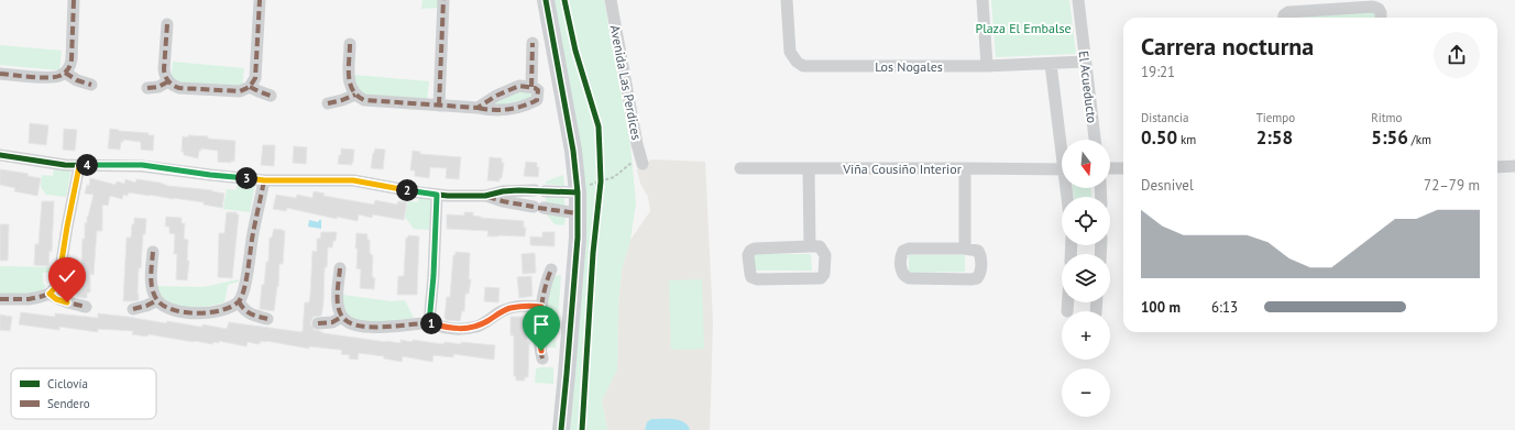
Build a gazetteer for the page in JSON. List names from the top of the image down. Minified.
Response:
{"streets":{"street":["Los Nogales","Avenida Las Perdices","El Acueducto","Viña Cousiño Interior"]},"crossings":[["Los Nogales","El Acueducto"]],"parks":["Plaza El Embalse"],"legend":["Ciclovía","Sendero"],"north":"bottom","page":{"heading":["Carrera nocturna","19:21"],"stats":[["Distancia","0.50 km"],["Tiempo","2:58"],["Ritmo","5:56 /km"]],"map_buttons":["+","−"],"pins":["4","3","2","1"],"chart":["Desnivel","72–79 m"],"list":[{"name":"100 m","note":"6:13"}]}}
